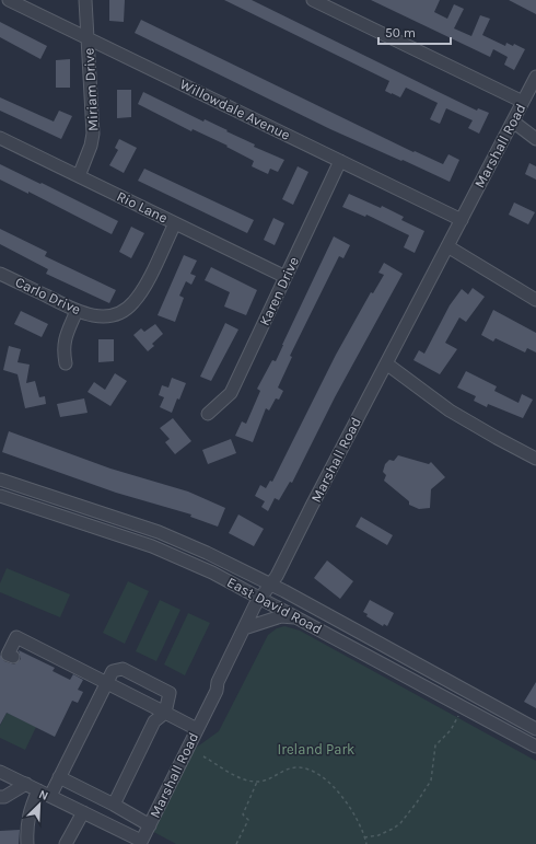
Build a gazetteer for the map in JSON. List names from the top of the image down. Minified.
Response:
{"streets":{"street":["Miriam Drive","Willowdale Avenue","Marshall Road","Rio Lane","Karen Drive","Carlo Drive","East David Road"]},"crossings":[["Miriam Drive","Willowdale Avenue"],["Miriam Drive","Rio Lane"],["Willowdale Avenue","Marshall Road"],["Willowdale Avenue","Karen Drive"],["Marshall Road","East David Road"],["Rio Lane","Karen Drive"],["Rio Lane","Carlo Drive"]],"parks":["Ireland Park"],"scale_bar":"50 m","north":"top right"}
